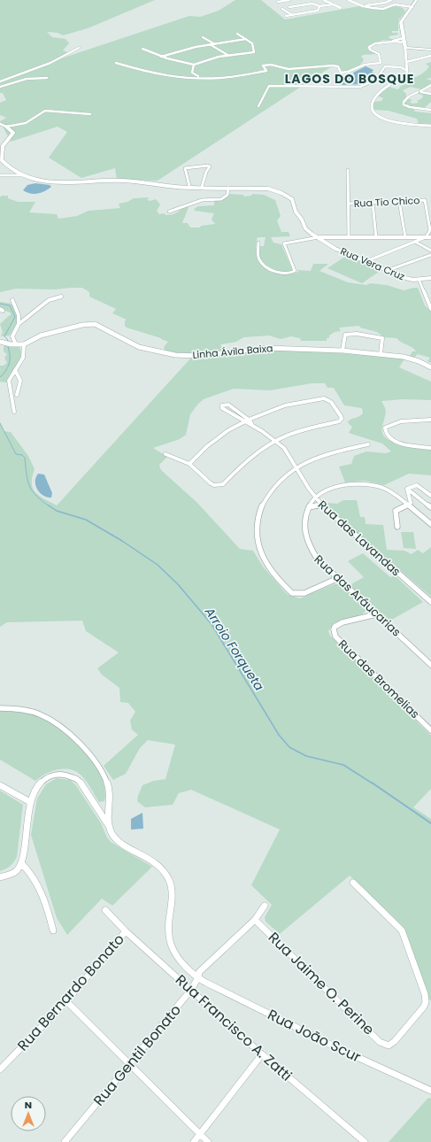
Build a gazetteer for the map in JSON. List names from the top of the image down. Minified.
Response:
{"streets":{"street":["Rua Tio Chico","Rua Vera Cruz","Linha Ávila Baixa","Rua das Lavandas","Rua das Aráucarias","Rua das Bromelias","Rua Jaime O. Perine","Rua Bernardo Bonato","Rua Francisco A. Zatti","Rua João Scur","Rua Gentil Bonato"]},"crossings":[["Rua das Lavandas","Rua das Aráucarias"],["Rua das Aráucarias","Rua das Bromelias"],["Rua Jaime O. Perine","Rua Gentil Bonato"],["Rua Bernardo Bonato","Rua Francisco A. Zatti"],["Rua Francisco A. Zatti","Rua Gentil Bonato"],["Rua João Scur","Rua Gentil Bonato"]],"districts":["LAGOS DO BOSQUE"],"water":["Arroio Forqueta"],"north":"top"}
